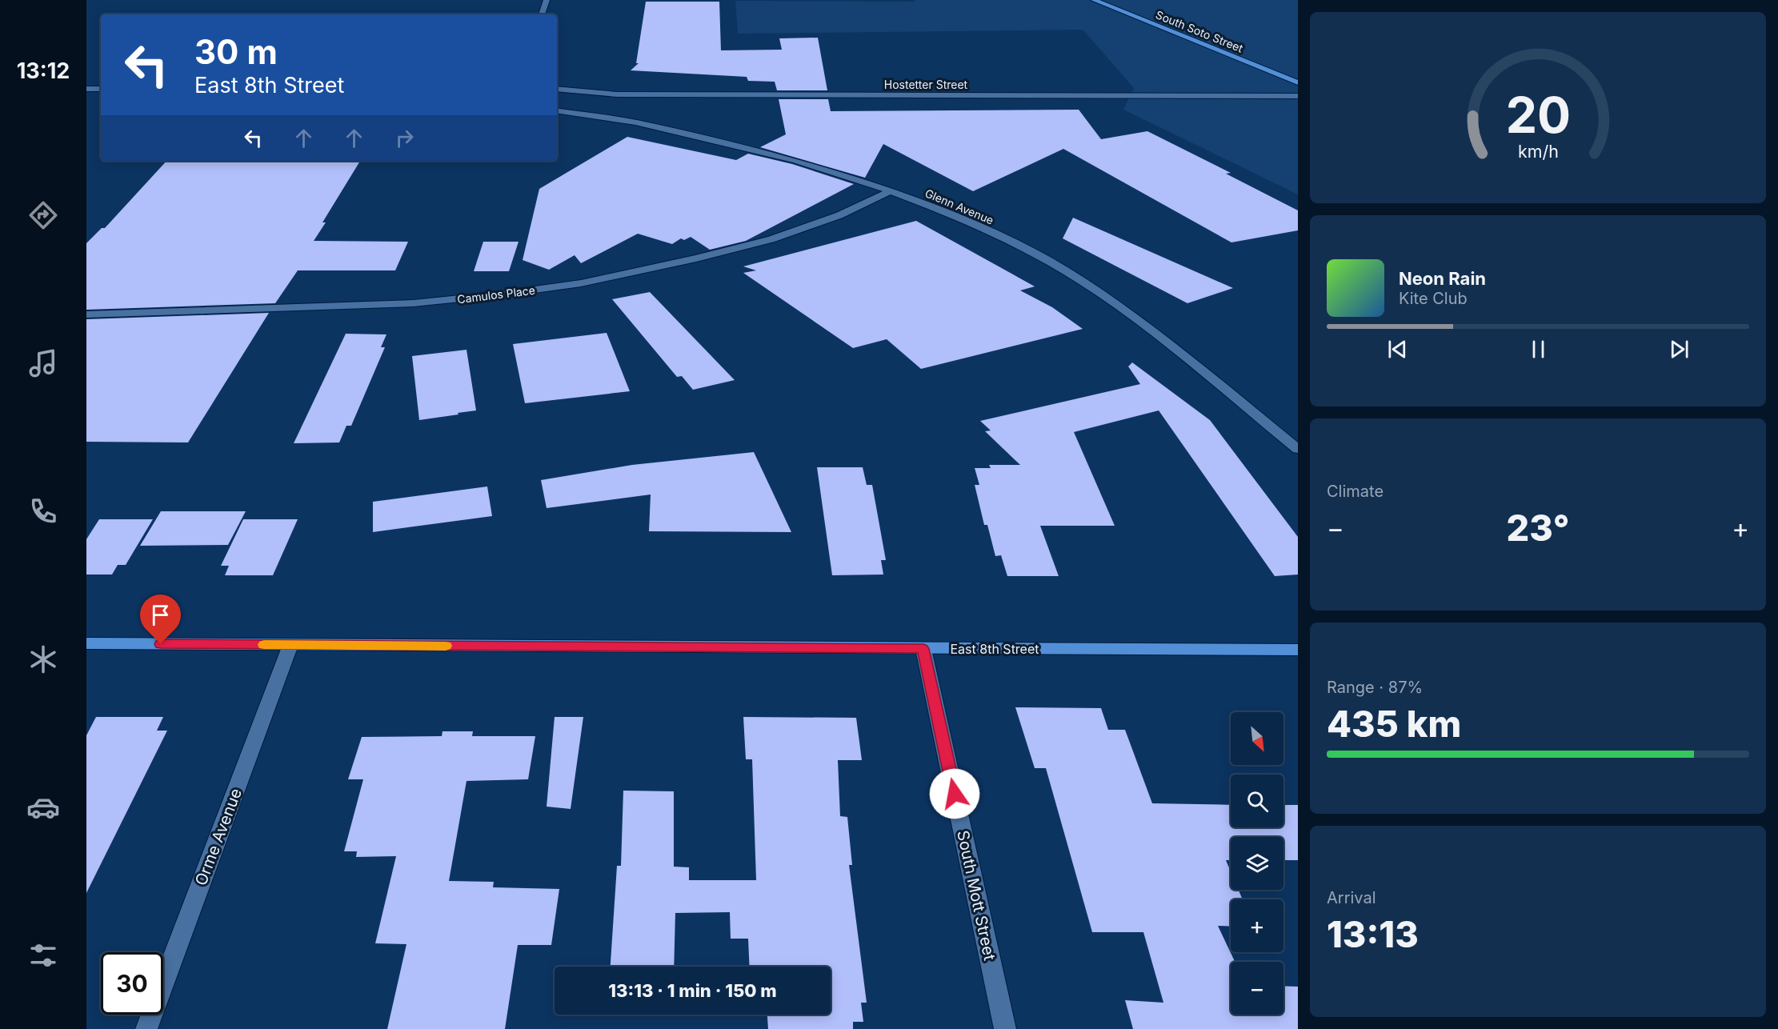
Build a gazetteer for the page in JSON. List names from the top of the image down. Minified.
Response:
{"streets":{"main road":["South Soto Street","East 8th Street"],"street":["Hostetter Street","Glenn Avenue","Camulos Place","Orme Avenue","South Mott Street"]},"crossings":[["Glenn Avenue","Camulos Place"],["East 8th Street","Orme Avenue"],["East 8th Street","South Mott Street"]],"north":"bottom right","page":{"tabs":"13:12","turn":["30 m","East 8th Street"],"song":["Neon Rain","Kite Club"],"tile":["Climate",["Range · 87%","435 km"],["Arrival","13:13"]],"heat":["−","23°","+"],"map_buttons":["+","−"],"limit":"30","trip":"13:13 · 1 min · 150 m","gauge":["20","km/h"]}}
